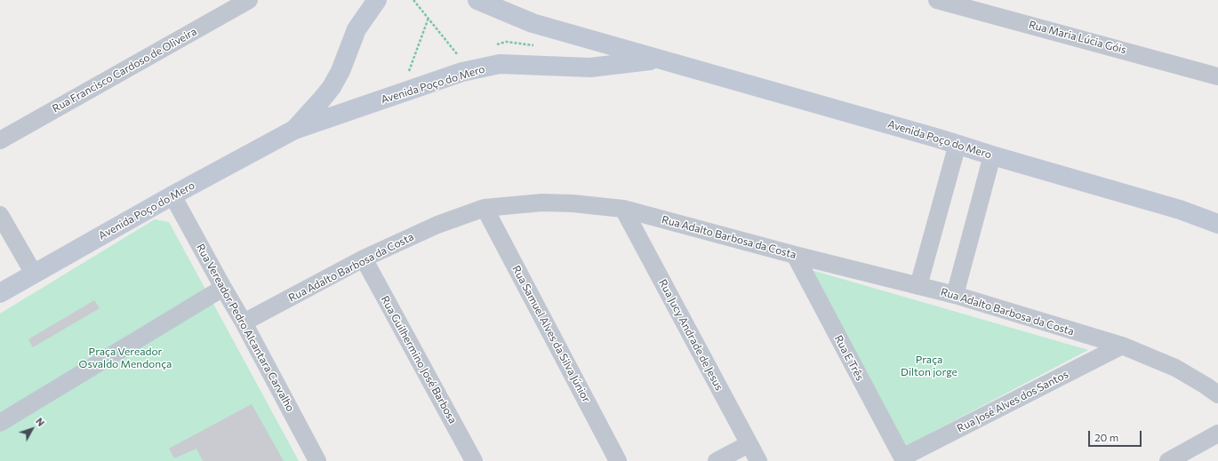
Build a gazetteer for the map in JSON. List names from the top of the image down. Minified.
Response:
{"streets":{"main road":["Avenida Poço do Mero"],"street":["Rua Maria Lúcia Góis","Rua Francisco Cardoso de Oliveira","Rua Adalto Barbosa da Costa","Rua Vereador Pedro Alcantara Carvalho","Rua Samuel Alves da Silva Júnior","Rua Jucy Andrade de Jesus","Rua E Três","Rua Guilhermino José Barbosa","Rua José Alves dos Santos"]},"crossings":[["Avenida Poço do Mero","Rua Vereador Pedro Alcantara Carvalho"],["Rua Adalto Barbosa da Costa","Rua Vereador Pedro Alcantara Carvalho"],["Rua Adalto Barbosa da Costa","Rua Samuel Alves da Silva Júnior"],["Rua Adalto Barbosa da Costa","Rua Jucy Andrade de Jesus"],["Rua Adalto Barbosa da Costa","Rua E Três"],["Rua Adalto Barbosa da Costa","Rua Guilhermino José Barbosa"],["Rua Adalto Barbosa da Costa","Rua José Alves dos Santos"],["Rua E Três","Rua José Alves dos Santos"]],"parks":["Praça Vereador Osvaldo Mendonça","Praça Dilton jorge"],"scale_bar":"20 m","north":"top right"}
